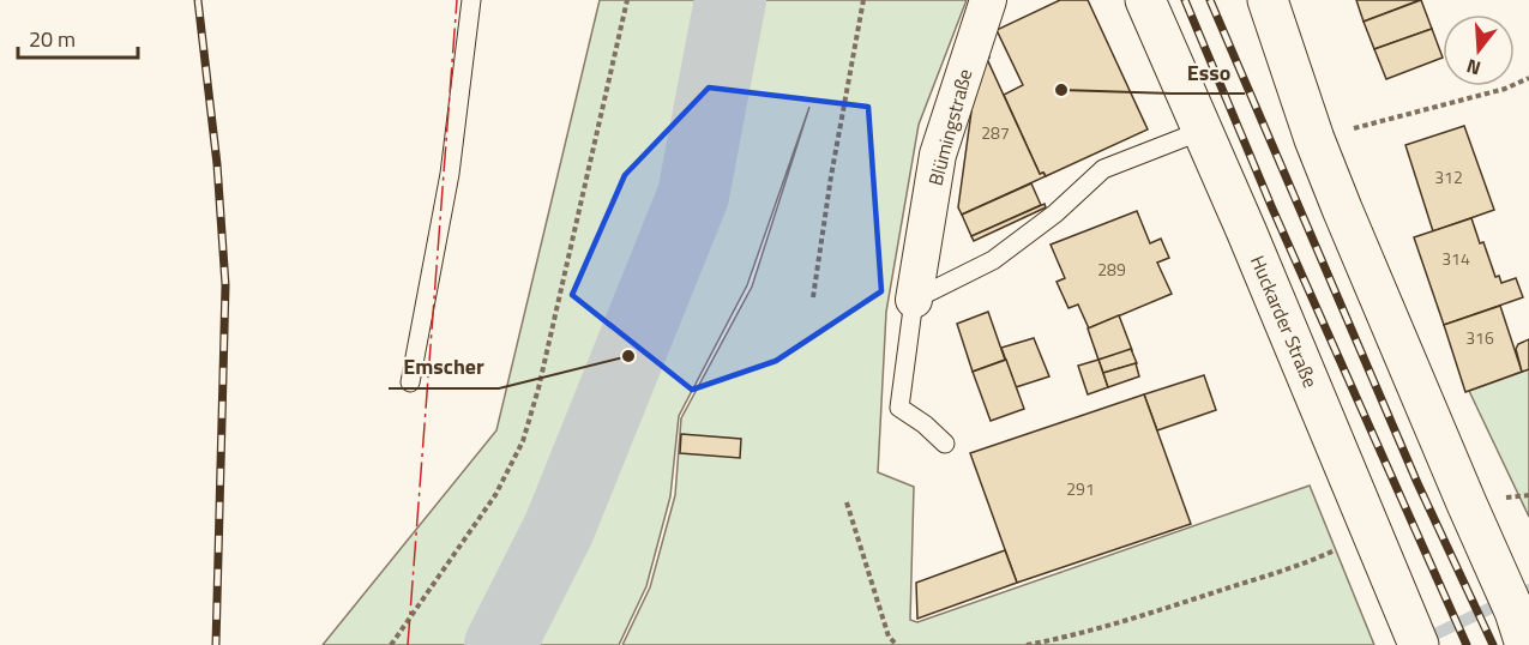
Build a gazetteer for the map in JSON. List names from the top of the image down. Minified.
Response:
{"streets":{"main road":["Huckarder Straße"],"street":["Blümingstraße"]},"places":["Esso","Emscher"],"house_numbers":["287","312","314","289","316","291"],"scale_bar":"20 m","north":"bottom"}
